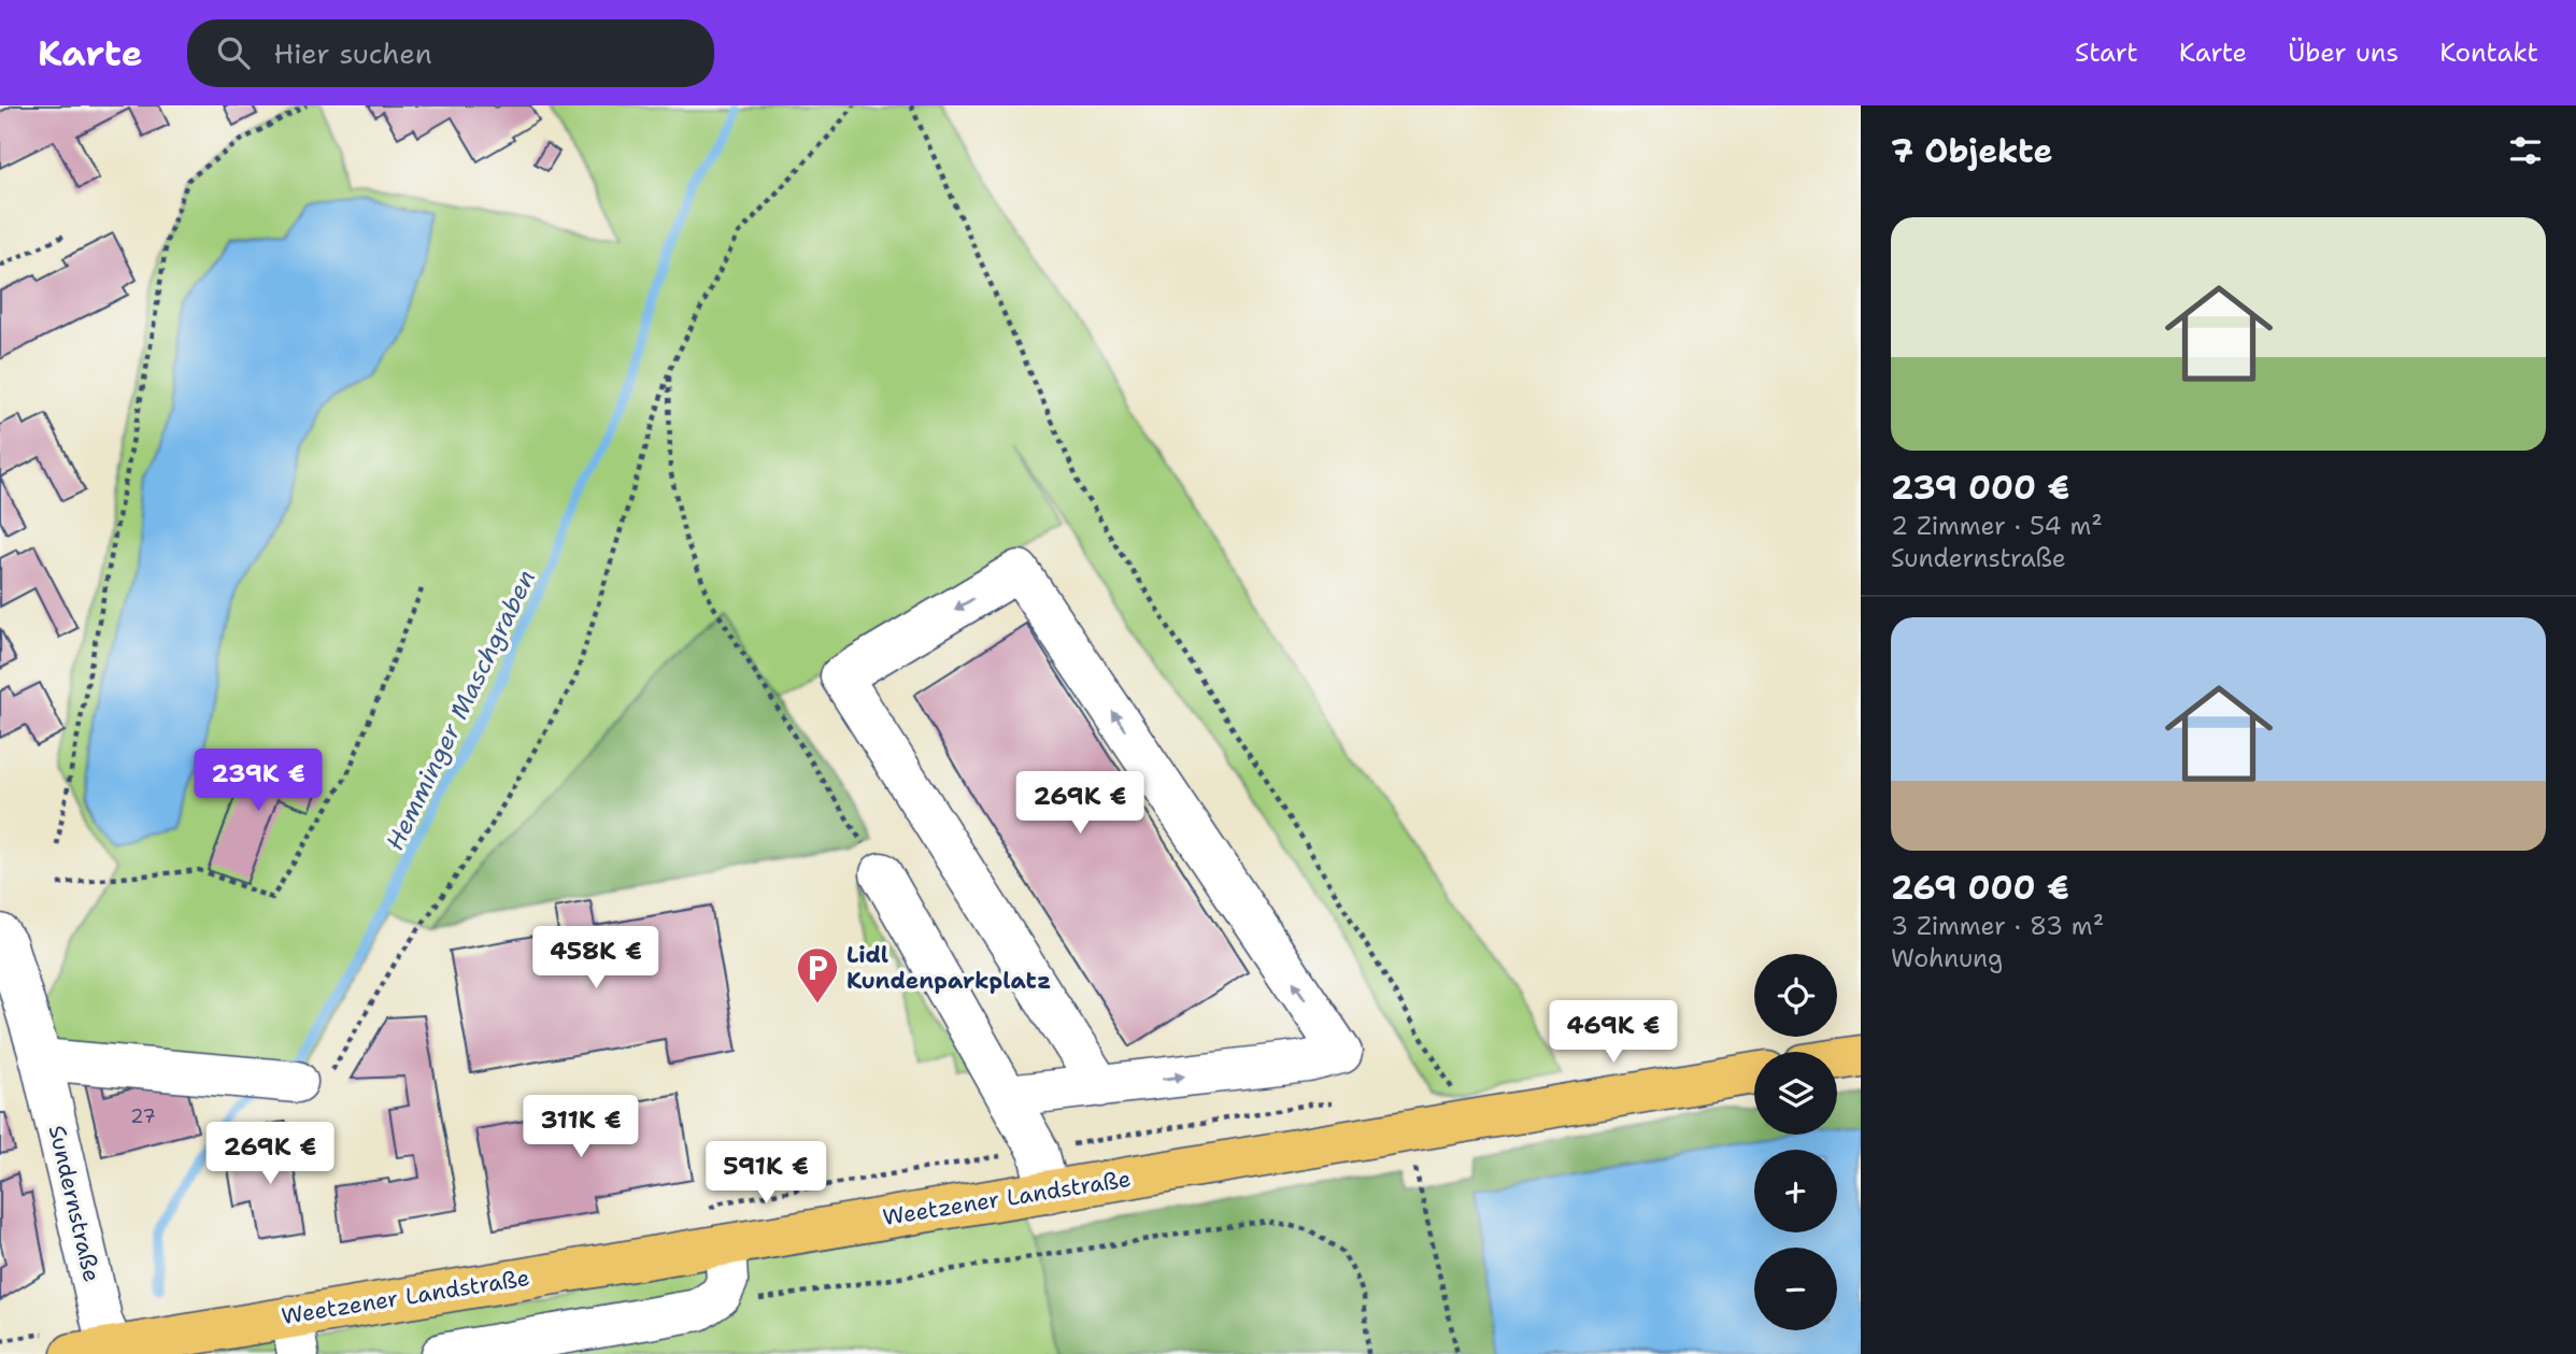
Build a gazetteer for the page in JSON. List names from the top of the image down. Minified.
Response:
{"streets":{"main road":["Weetzener Landstraße"],"street":["Sundernstraße"]},"crossings":[["Weetzener Landstraße","Sundernstraße"]],"water":["Hemminger Maschgraben"],"places":{"parking":["Lidl Kundenparkplatz"]},"house_numbers":["27"],"page":{"header":"Karte","search":"Hier suchen","nav":["Start","Karte","Über uns","Kontakt"],"heading":"7 Objekte","list":[{"name":"239 000 €","note":"2 Zimmer · 54 m² · Sundernstraße"},{"name":"269 000 €","note":"3 Zimmer · 83 m² · Wohnung"}],"price":["239K €","269K €","458K €","469K €","311K €","269K €","591K €"],"map_buttons":["+","−"]}}
